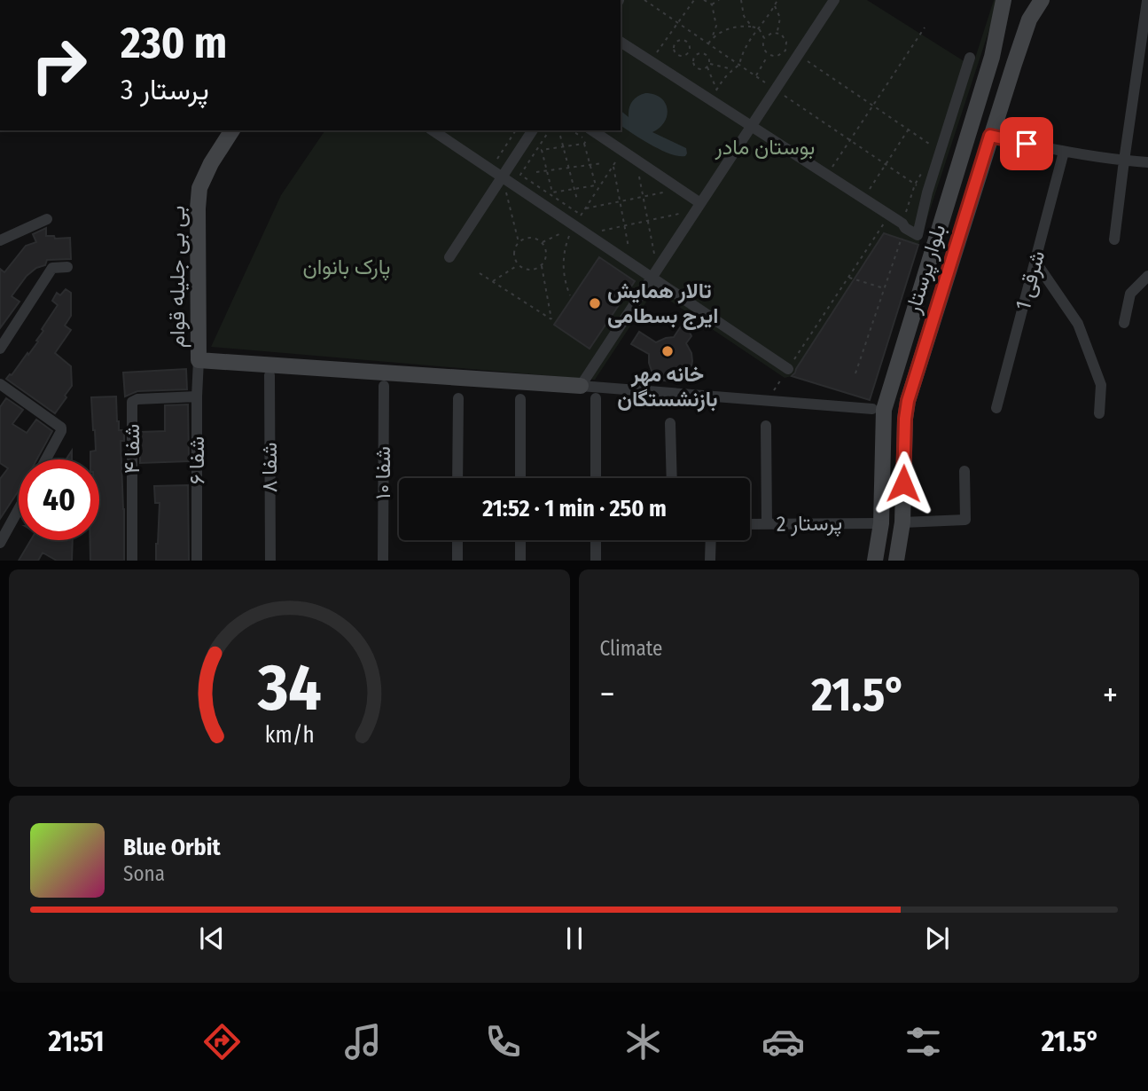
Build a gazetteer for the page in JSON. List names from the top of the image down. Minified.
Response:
{"streets":{"street":["بلوار پرستار","بی بی جلیله قوام","شرقی 1","شفا ۴","شفا ۶","شفا ۸","شفا ۱۰","پرستار 2"]},"crossings":[["بلوار پرستار","پرستار 2"],["بی بی جلیله قوام","شفا ۶"],["شفا ۴","شفا ۶"]],"parks":["بوستان مادر","پارک بانوان"],"places":["تالار همایش ایرج بسطامی","خانه مهر بازنشستگان"],"page":{"turn":["230 m","پرستار 3"],"limit":"40","trip":"21:52 · 1 min · 250 m","tile":"Climate","heat":["−","21.5°","+"],"song":["Blue Orbit","Sona"],"tabs":["21:51","21.5°"],"gauge":["34","km/h"]}}
